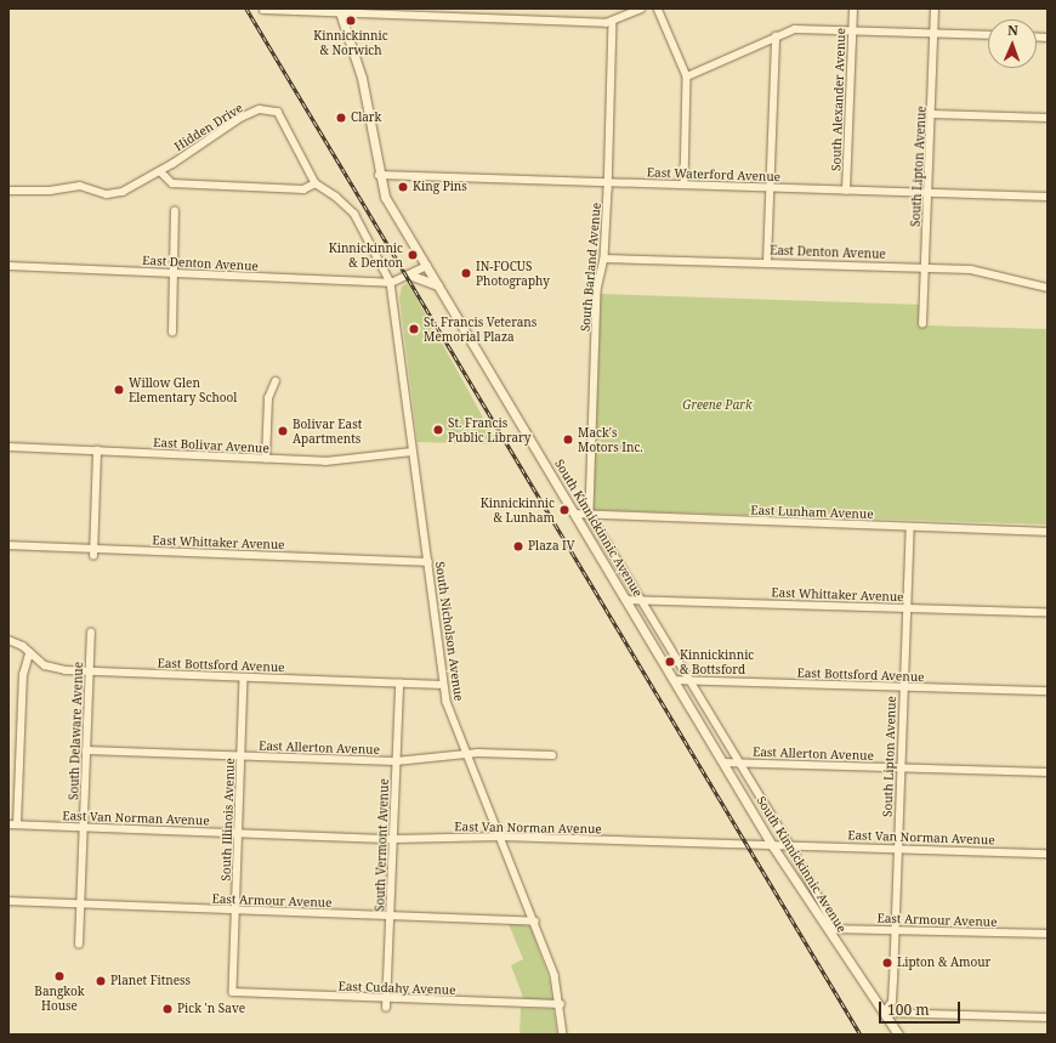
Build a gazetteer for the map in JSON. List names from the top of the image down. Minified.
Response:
{"streets":{"street":["South Alexander Avenue","Hidden Drive","South Lipton Avenue","East Waterford Avenue","East Denton Avenue","South Barland Avenue","East Bolivar Avenue","East Lunham Avenue","South Kinnickinnic Avenue","East Whittaker Avenue","South Nicholson Avenue","East Bottsford Avenue","South Delaware Avenue","East Allerton Avenue","East Van Norman Avenue","South Illinois Avenue","South Vermont Avenue","East Armour Avenue","East Cudahy Avenue"]},"crossings":[["South Alexander Avenue","East Waterford Avenue"],["South Lipton Avenue","East Waterford Avenue"],["South Lipton Avenue","East Denton Avenue"],["South Lipton Avenue","East Lunham Avenue"],["South Lipton Avenue","South Kinnickinnic Avenue"],["South Lipton Avenue","East Whittaker Avenue"],["South Lipton Avenue","East Bottsford Avenue"],["South Lipton Avenue","East Allerton Avenue"],["South Lipton Avenue","East Van Norman Avenue"],["South Lipton Avenue","East Armour Avenue"],["East Waterford Avenue","South Barland Avenue"],["East Waterford Avenue","South Kinnickinnic Avenue"],["East Denton Avenue","South Barland Avenue"],["East Denton Avenue","South Nicholson Avenue"],["South Barland Avenue","East Lunham Avenue"],["South Barland Avenue","South Kinnickinnic Avenue"],["East Bolivar Avenue","South Nicholson Avenue"],["East Lunham Avenue","South Kinnickinnic Avenue"],["South Kinnickinnic Avenue","East Whittaker Avenue"],["South Kinnickinnic Avenue","East Bottsford Avenue"],["South Kinnickinnic Avenue","East Allerton Avenue"],["South Kinnickinnic Avenue","East Van Norman Avenue"],["South Kinnickinnic Avenue","East Armour Avenue"],["East Whittaker Avenue","South Nicholson Avenue"],["South Nicholson Avenue","East Bottsford Avenue"],["South Nicholson Avenue","East Allerton Avenue"],["South Nicholson Avenue","East Van Norman Avenue"],["South Nicholson Avenue","East Armour Avenue"],["South Nicholson Avenue","East Cudahy Avenue"],["East Bottsford Avenue","South Delaware Avenue"],["East Bottsford Avenue","South Illinois Avenue"],["East Bottsford Avenue","South Vermont Avenue"],["South Delaware Avenue","East Allerton Avenue"],["South Delaware Avenue","East Van Norman Avenue"],["South Delaware Avenue","East Armour Avenue"],["East Allerton Avenue","South Illinois Avenue"],["East Allerton Avenue","South Vermont Avenue"],["East Van Norman Avenue","South Illinois Avenue"],["East Van Norman Avenue","South Vermont Avenue"],["South Illinois Avenue","East Armour Avenue"],["South Illinois Avenue","East Cudahy Avenue"],["South Vermont Avenue","East Armour Avenue"],["South Vermont Avenue","East Cudahy Avenue"]],"parks":["Greene Park"],"places":["Kinnickinnic & Norwich","Clark","King Pins","Kinnickinnic & Denton","IN-FOCUS Photography","St. Francis Veterans Memorial Plaza","Willow Glen Elementary School","St. Francis Public Library","Bolivar East Apartments","Mack's Motors Inc.","Kinnickinnic & Lunham","Plaza IV","Kinnickinnic & Bottsford","Lipton & Amour","Bangkok House","Planet Fitness","Pick 'n Save"],"scale_bar":"100 m","north":"top"}
